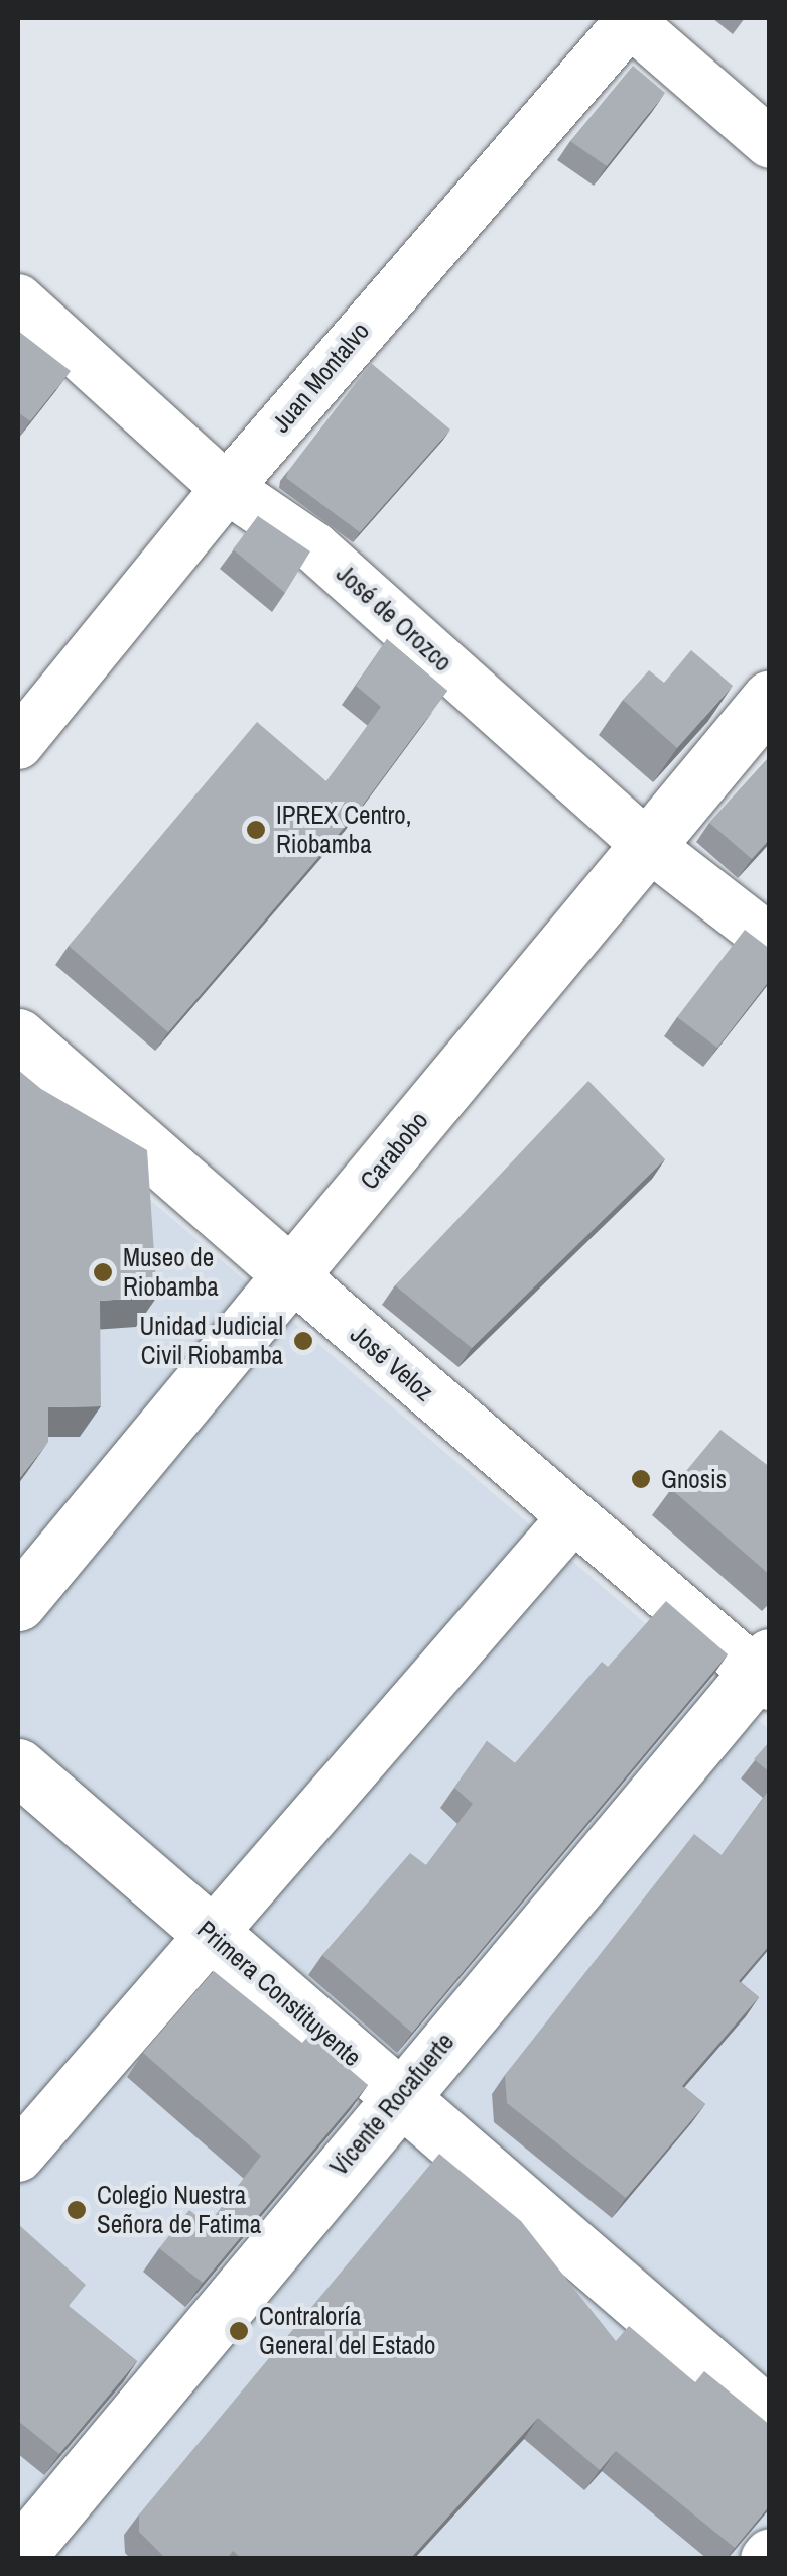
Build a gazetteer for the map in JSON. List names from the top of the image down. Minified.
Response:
{"streets":{"main road":["Carabobo","José Veloz","Primera Constituyente","Vicente Rocafuerte"],"street":["Juan Montalvo","José de Orozco"]},"crossings":[["Juan Montalvo","José de Orozco"],["José de Orozco","Carabobo"],["Carabobo","José Veloz"],["José Veloz","Vicente Rocafuerte"],["Primera Constituyente","Vicente Rocafuerte"]],"places":["IPREX Centro, Riobamba","Museo de Riobamba","Unidad Judicial Civil Riobamba","Gnosis","Colegio Nuestra Señora de Fatima","Contraloría General del Estado"]}
